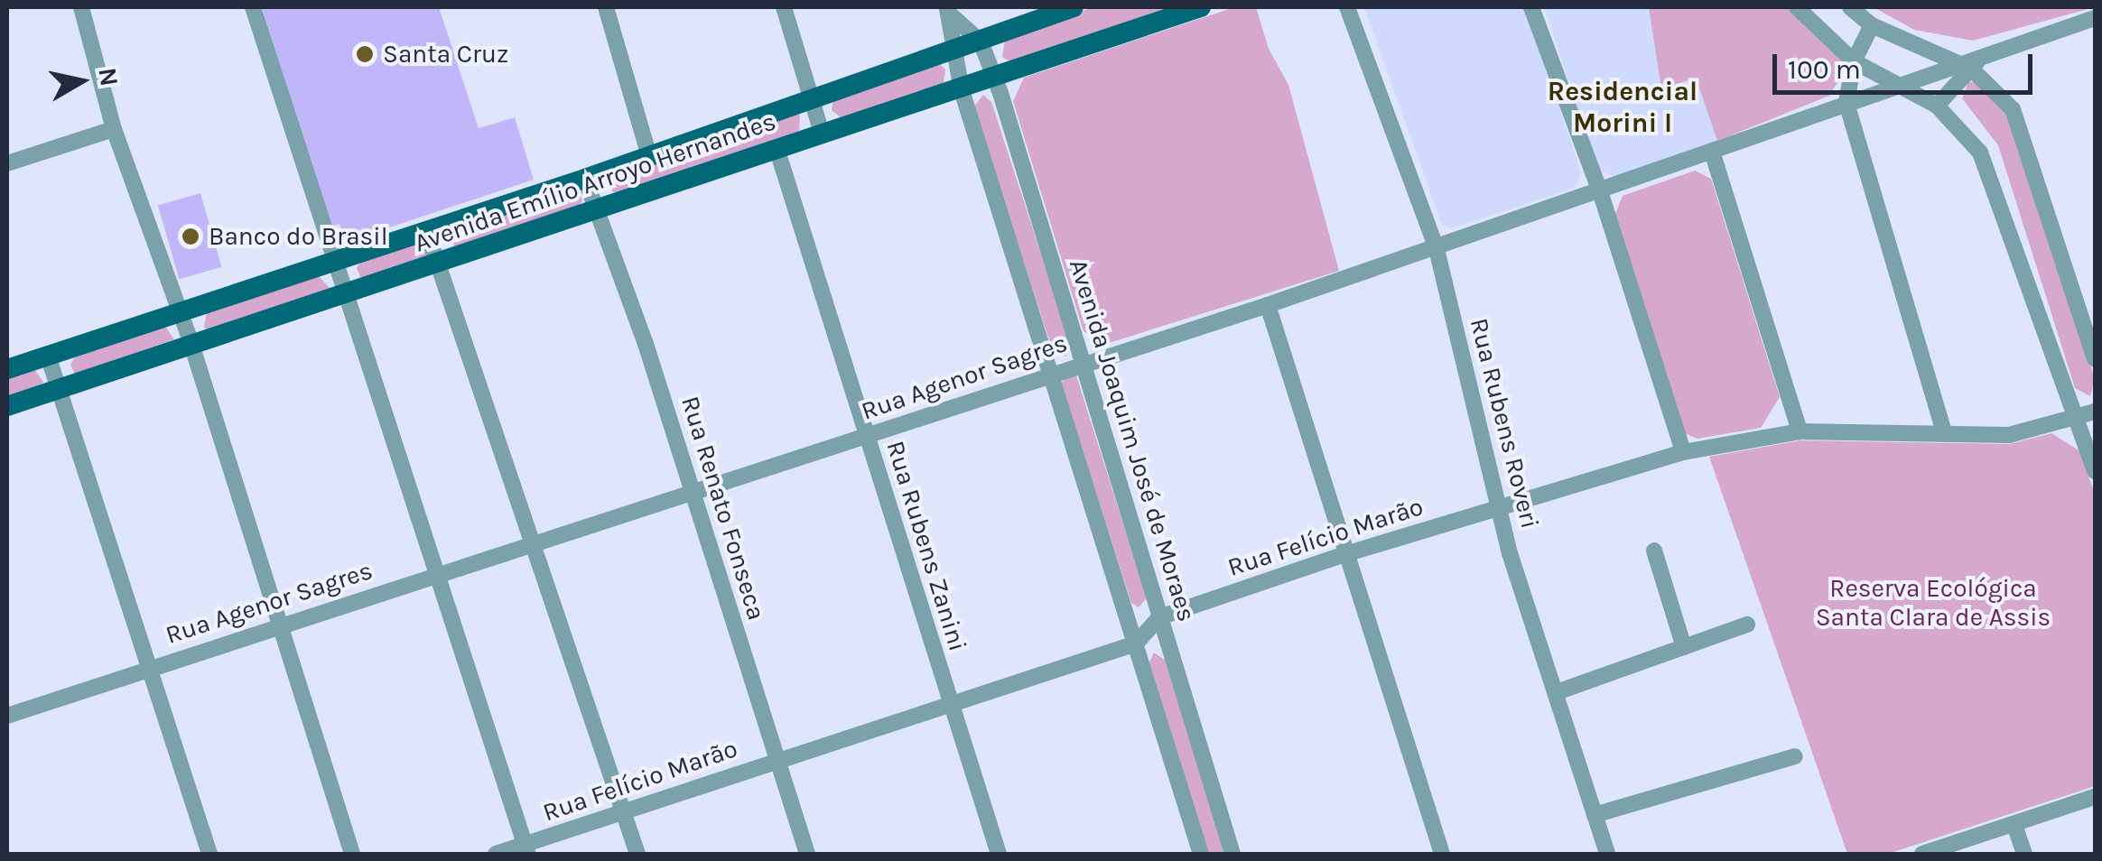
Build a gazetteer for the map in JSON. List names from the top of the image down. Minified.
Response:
{"streets":{"main road":["Avenida Emílio Arroyo Hernandes"],"street":["Rua Agenor Sagres","Rua Rubens Roveri","Avenida Joaquim José de Moraes","Rua Renato Fonseca","Rua Felício Marão","Rua Rubens Zanini"]},"crossings":[["Avenida Emílio Arroyo Hernandes","Avenida Joaquim José de Moraes"],["Avenida Emílio Arroyo Hernandes","Rua Renato Fonseca"],["Avenida Emílio Arroyo Hernandes","Rua Rubens Zanini"],["Rua Agenor Sagres","Rua Rubens Roveri"],["Rua Agenor Sagres","Avenida Joaquim José de Moraes"],["Rua Agenor Sagres","Rua Renato Fonseca"],["Rua Agenor Sagres","Rua Rubens Zanini"],["Rua Rubens Roveri","Rua Felício Marão"],["Avenida Joaquim José de Moraes","Rua Felício Marão"],["Rua Renato Fonseca","Rua Felício Marão"],["Rua Felício Marão","Rua Rubens Zanini"]],"districts":["Residencial Morini I"],"parks":["Reserva Ecológica Santa Clara de Assis"],"places":["Santa Cruz","Banco do Brasil"],"scale_bar":"100 m","north":"right"}
